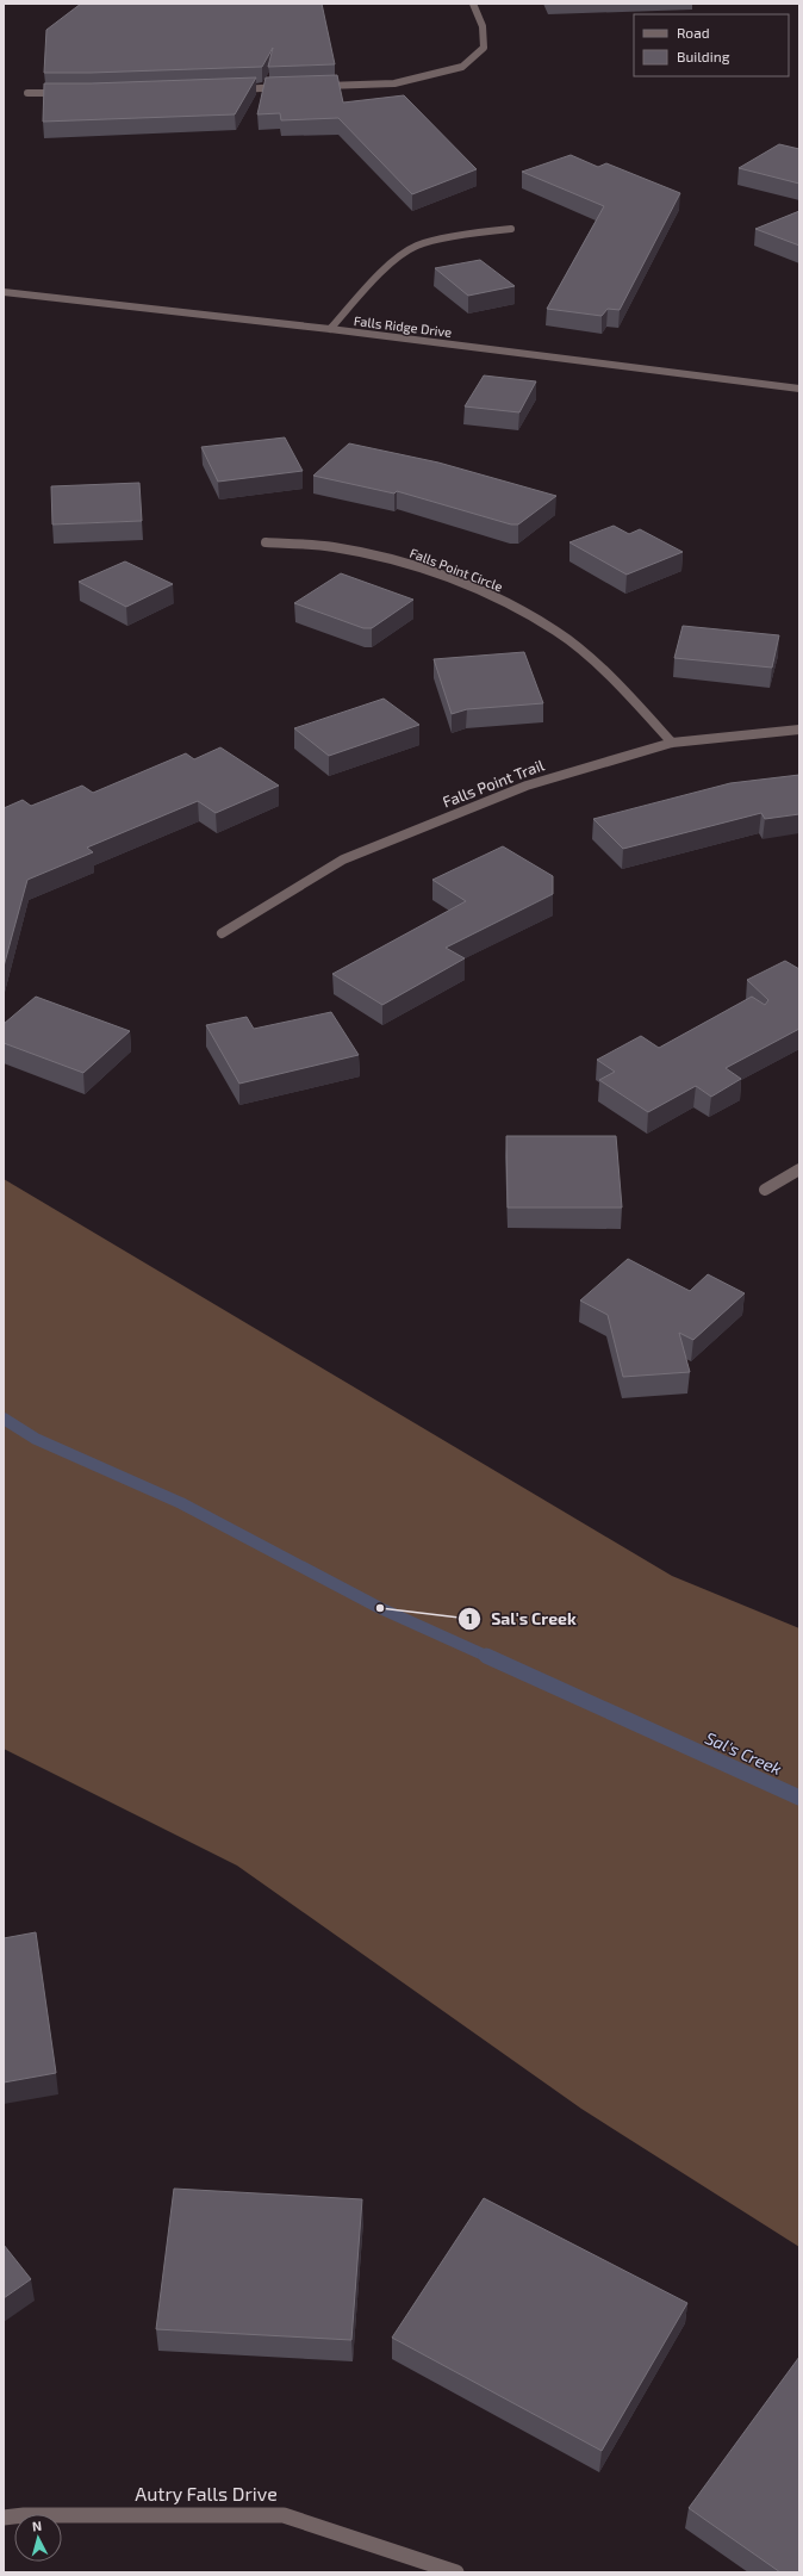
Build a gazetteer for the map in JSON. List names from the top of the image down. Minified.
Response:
{"streets":{"street":["Falls Ridge Drive","Falls Point Circle","Falls Point Trail","Autry Falls Drive"]},"crossings":[["Falls Point Circle","Falls Point Trail"]],"water":["Sal's Creek"],"places":["Sal's Creek"],"legend":["Road","Building"],"north":"top"}
